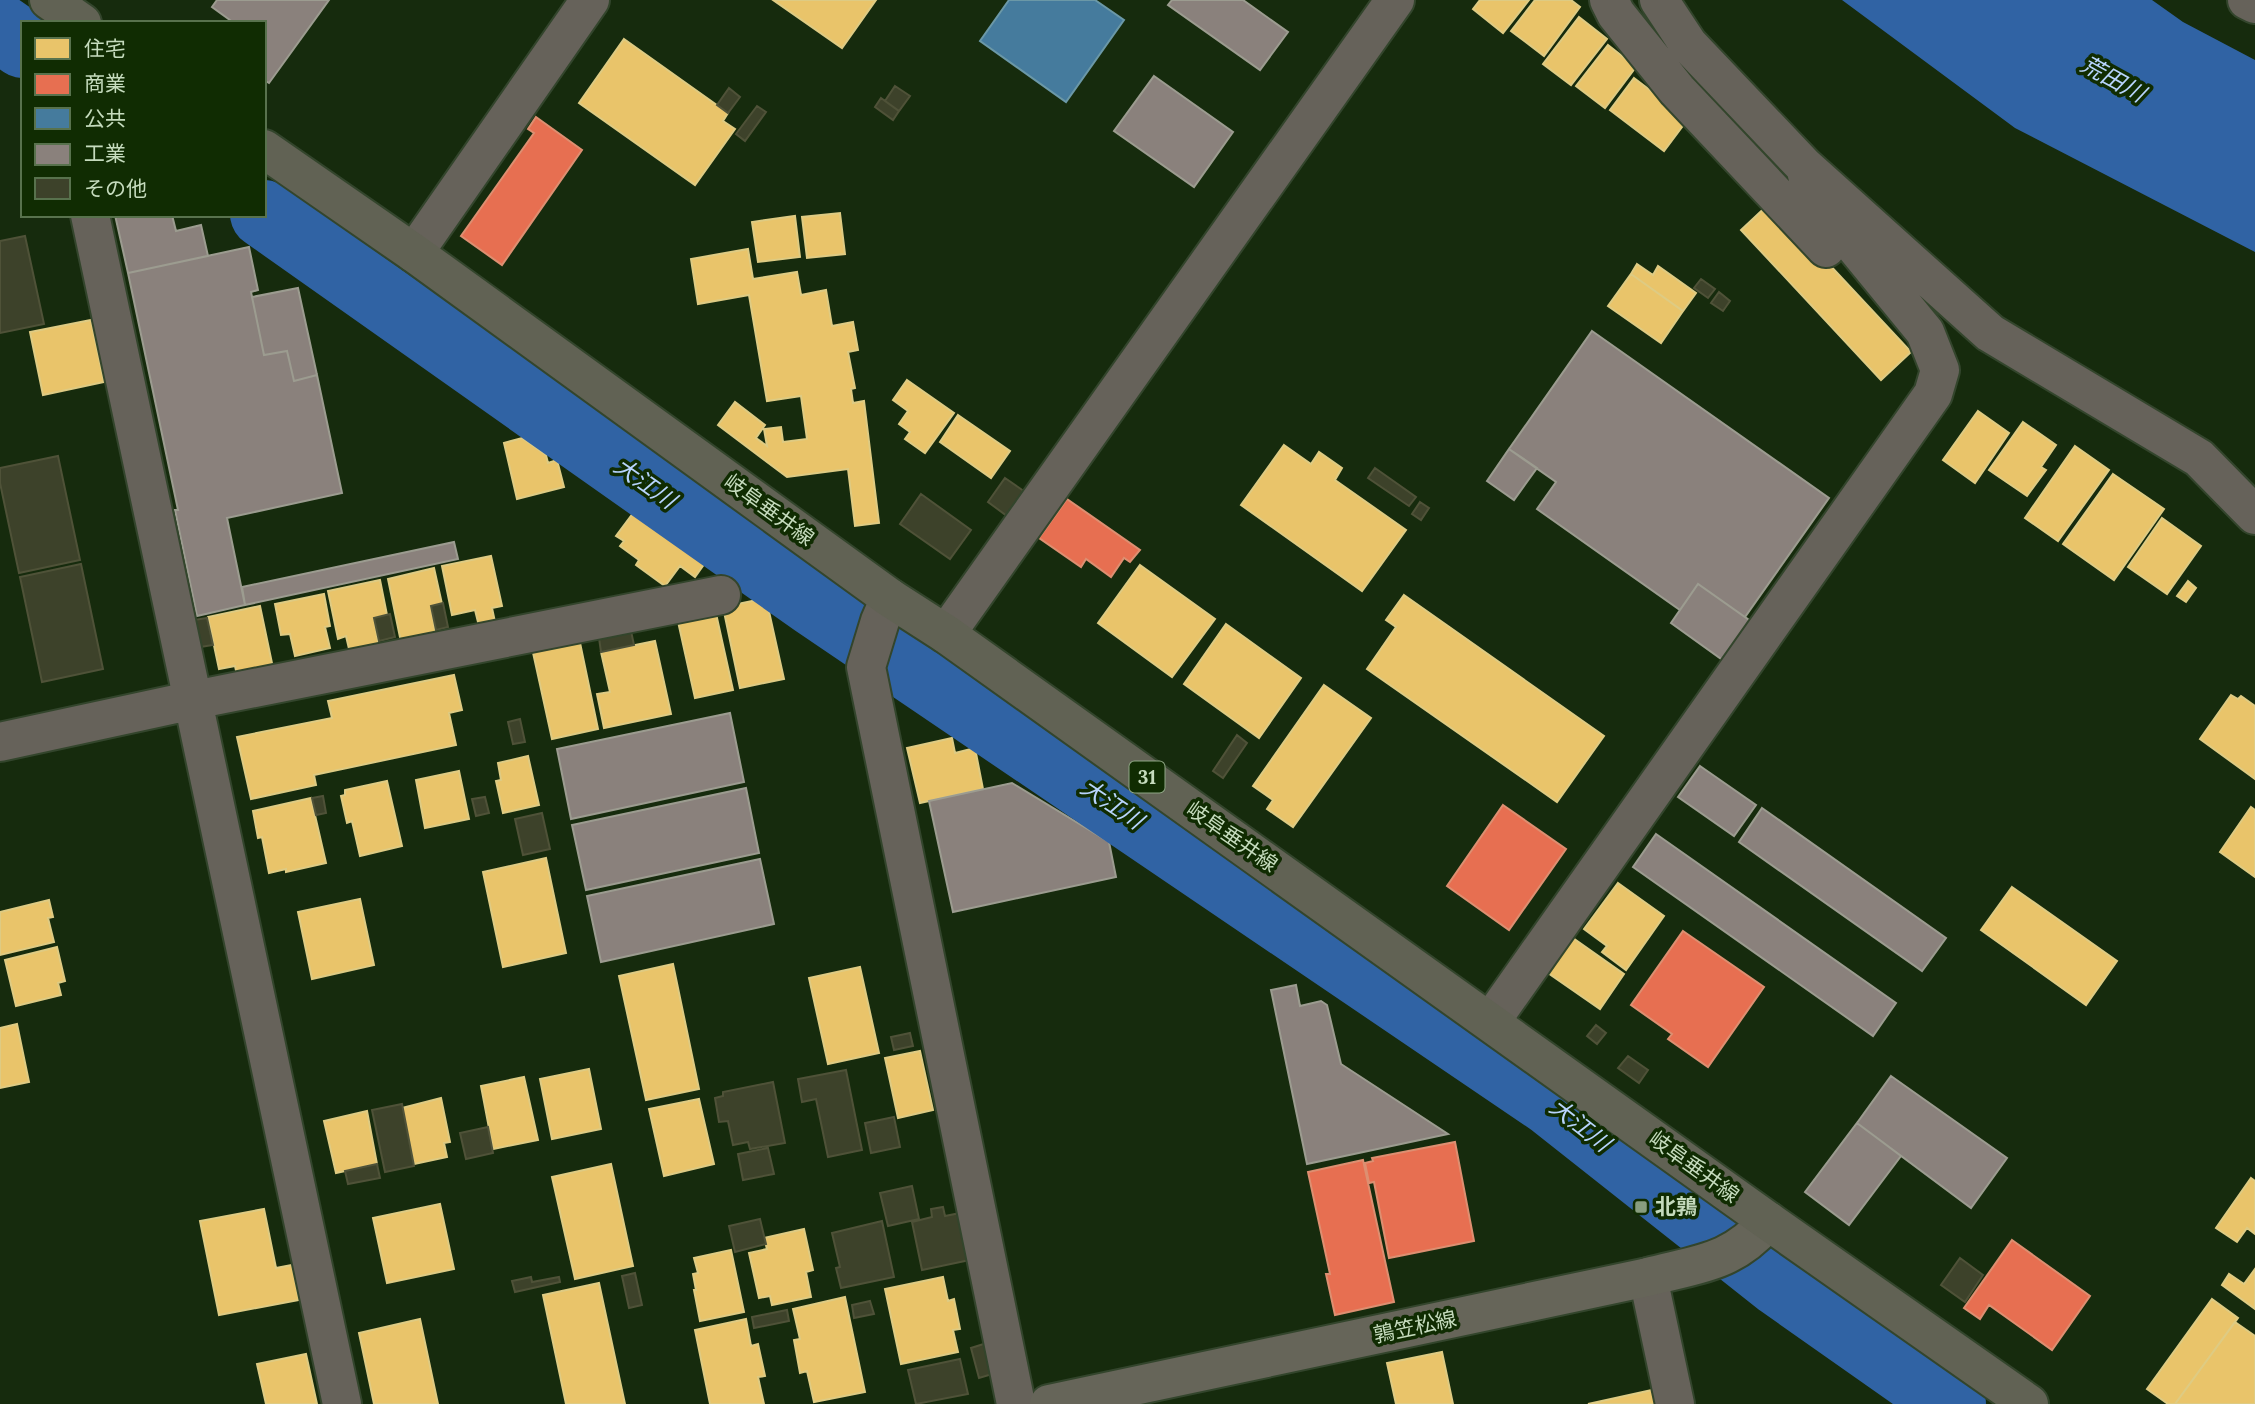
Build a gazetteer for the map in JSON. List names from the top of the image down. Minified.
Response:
{"streets":{"main road":["岐阜垂井線","31","鶉笠松線"]},"crossings":[["岐阜垂井線","鶉笠松線"]],"water":["荒田川","大江川"],"places":{"transit":["北鶉"]},"legend":["住宅","商業","公共","工業","その他"]}
